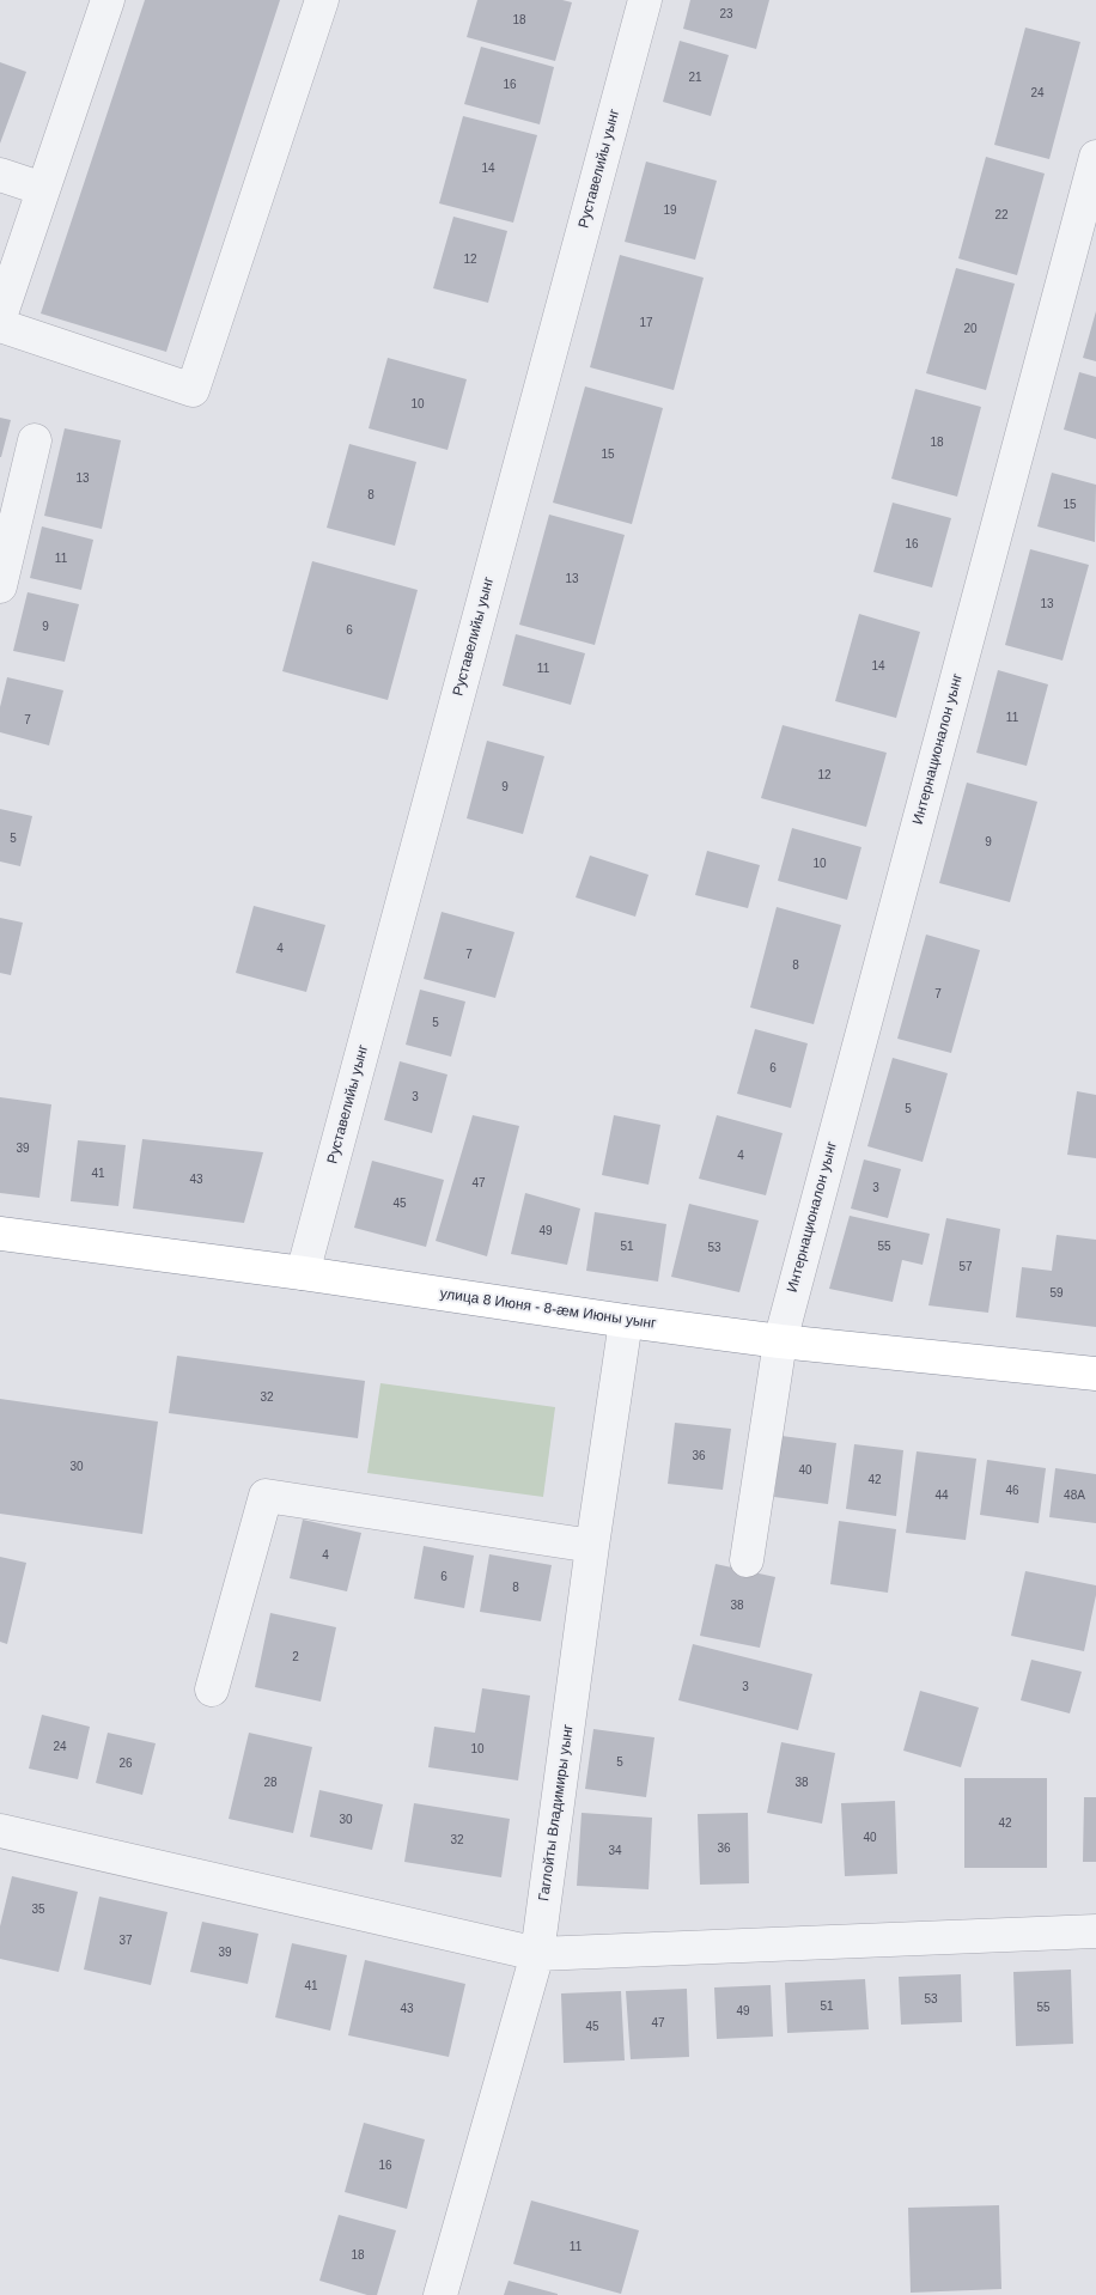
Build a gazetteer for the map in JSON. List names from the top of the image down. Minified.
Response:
{"streets":{"highway":["улица 8 Июня - 8-ӕм Июны уынг"],"street":["Руставелийы уынг","Интернационалон уынг","Гаглойты Владимиры уынг"]},"crossings":[["Руставелийы уынг","улица 8 Июня - 8-ӕм Июны уынг"],["Интернационалон уынг","улица 8 Июня - 8-ӕм Июны уынг"],["улица 8 Июня - 8-ӕм Июны уынг","Гаглойты Владимиры уынг"]],"house_numbers":["23","18","21","16","24","14","19","22","12","17","20","10","18","15","13","8","15","16","11","13","13","9","6","14","11","11","7","12","9","5","9","10","4","7","8","7","5","6","3","5","39","4","41","43","47","3","45","49","51","55","53","57","59","32","36","30","40","42","46","44","48А","4","6","8","38","2","3","24","10","5","26","28","38","30","42","40","32","36","34","35","37","39","41","53","51","55","43","49","47","45","16","11","18"]}
